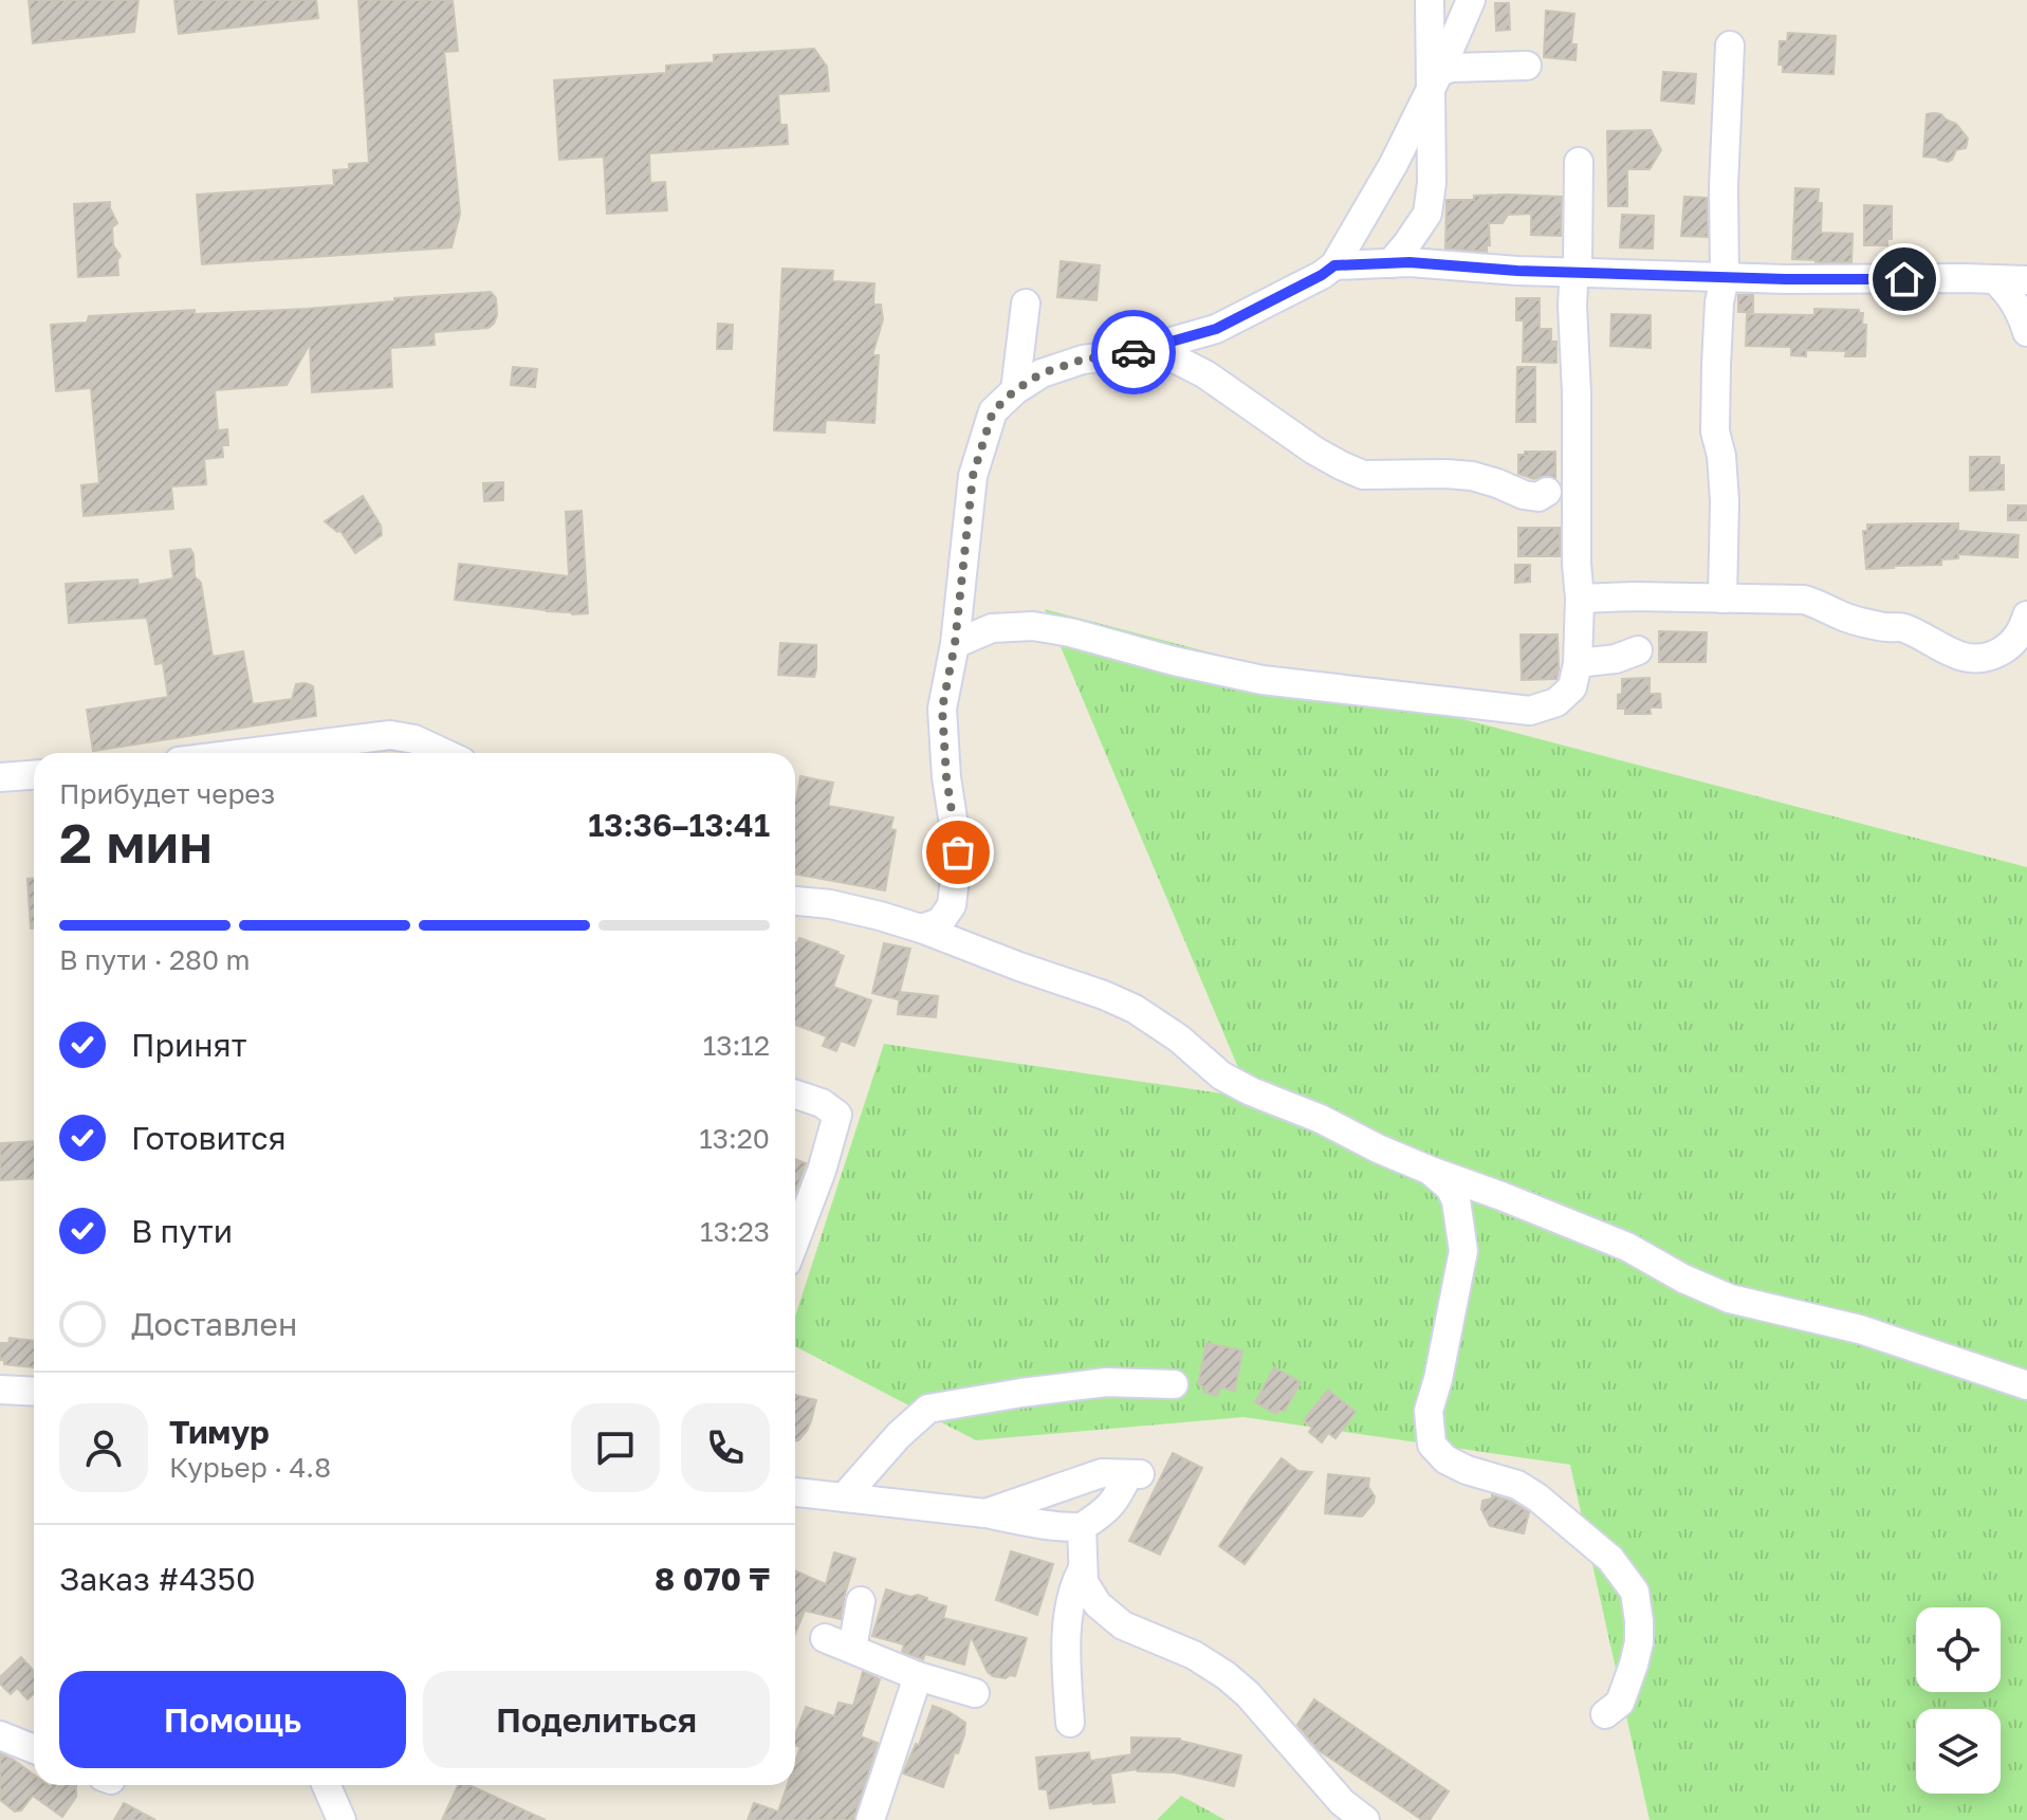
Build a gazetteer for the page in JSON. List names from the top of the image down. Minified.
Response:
{"page":{"heading":["2 мин","Прибудет через","13:36–13:41"],"panel":["Тимур","Курьер · 4.8","Заказ #4350","8 070 ₸"],"bar":"В пути · 280 m","list":[["Принят","13:12"],["Готовится","13:20"],["В пути","13:23"],"Доставлен"],"buttons":["Помощь","Поделиться"]}}
